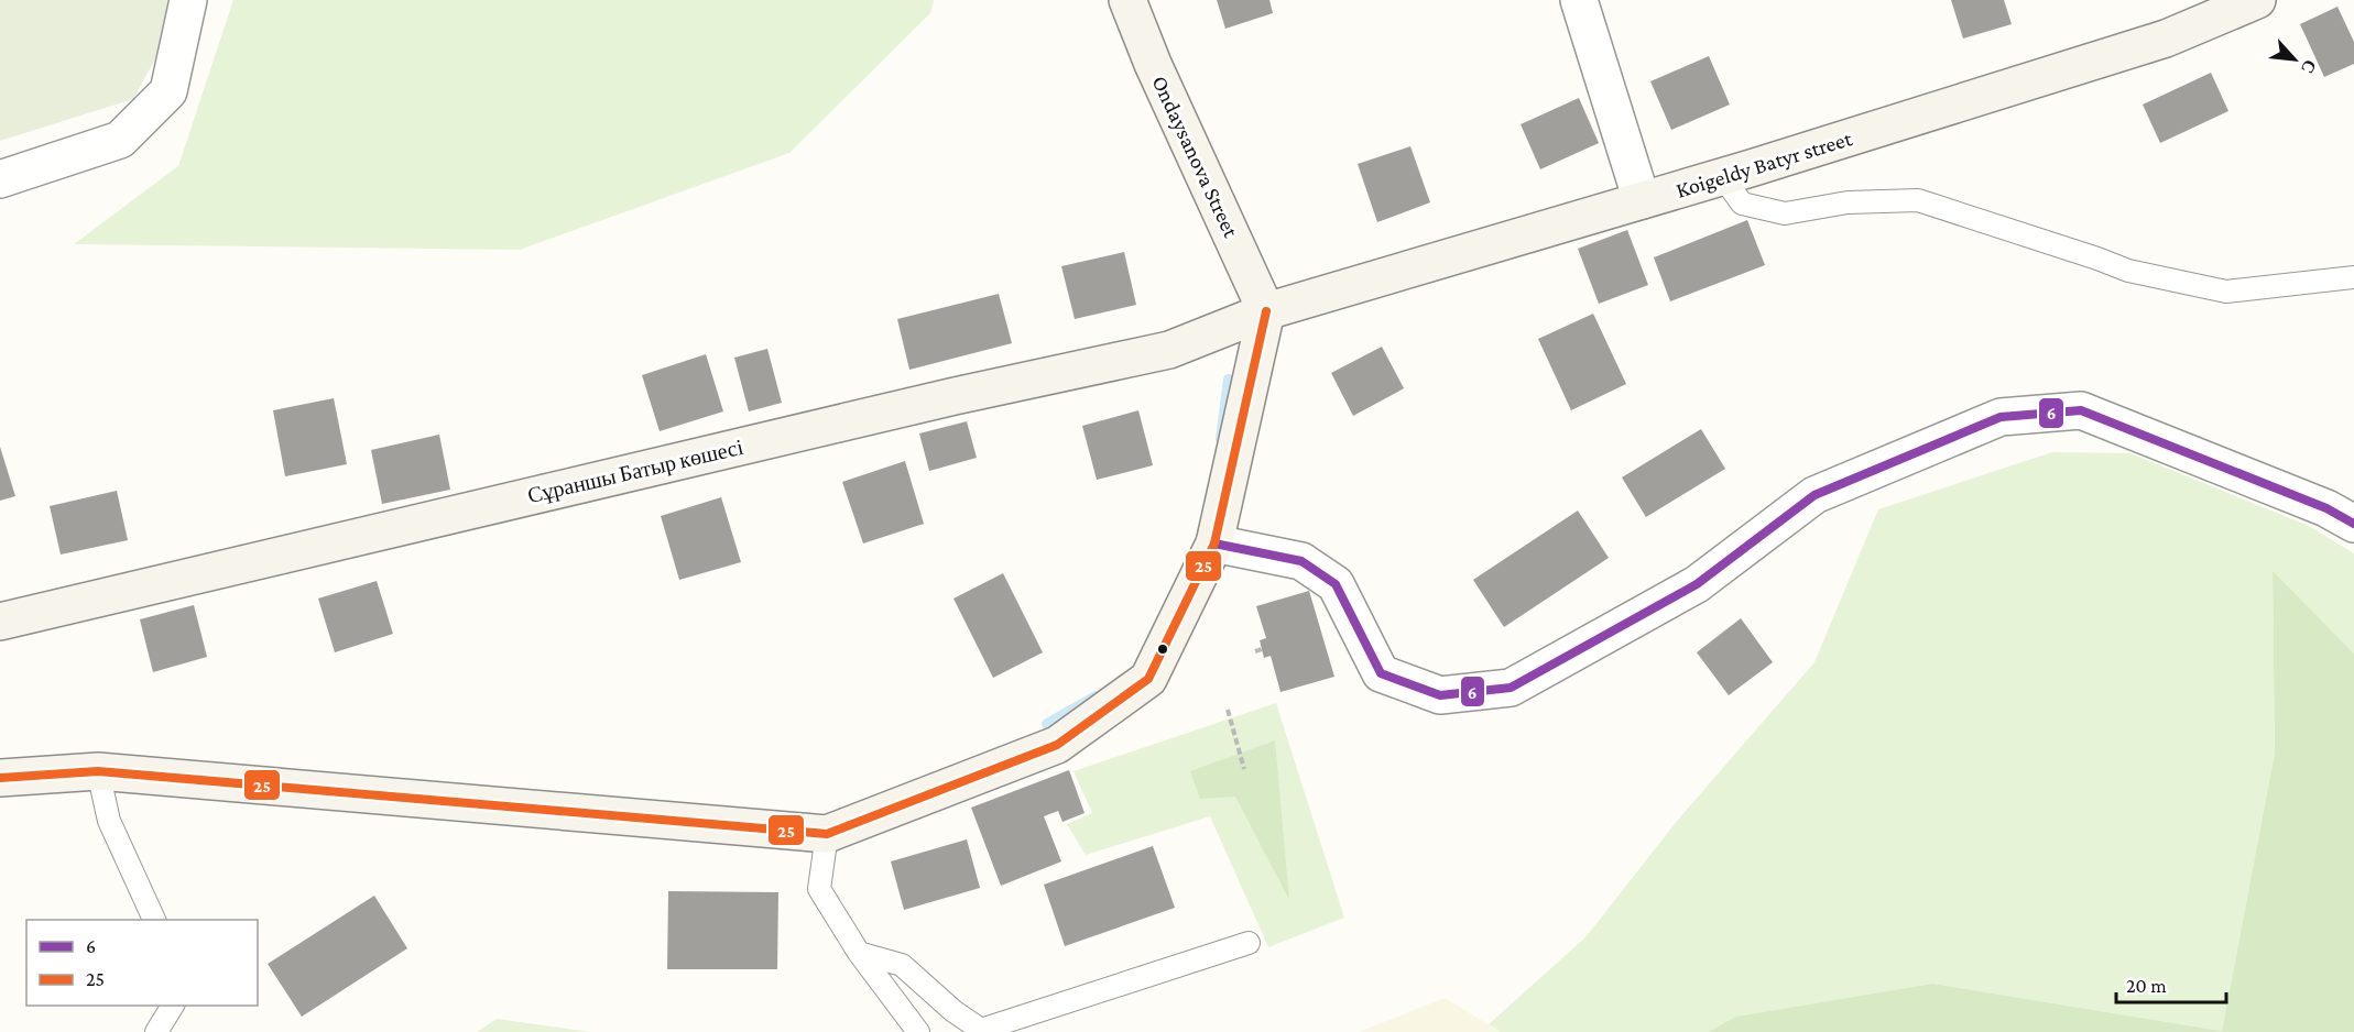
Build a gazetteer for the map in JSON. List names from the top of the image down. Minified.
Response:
{"streets":{"street":["Ondaysanova Street","Koigeldy Batyr street","Сұраншы Батыр көшесі"]},"crossings":[["Ondaysanova Street","Koigeldy Batyr street"],["Ondaysanova Street","Сұраншы Батыр көшесі"],["Koigeldy Batyr street","Сұраншы Батыр көшесі"]],"lines":["transit line 25","transit line 6"],"legend":["6","25"],"scale_bar":"20 m","north":"bottom right"}
